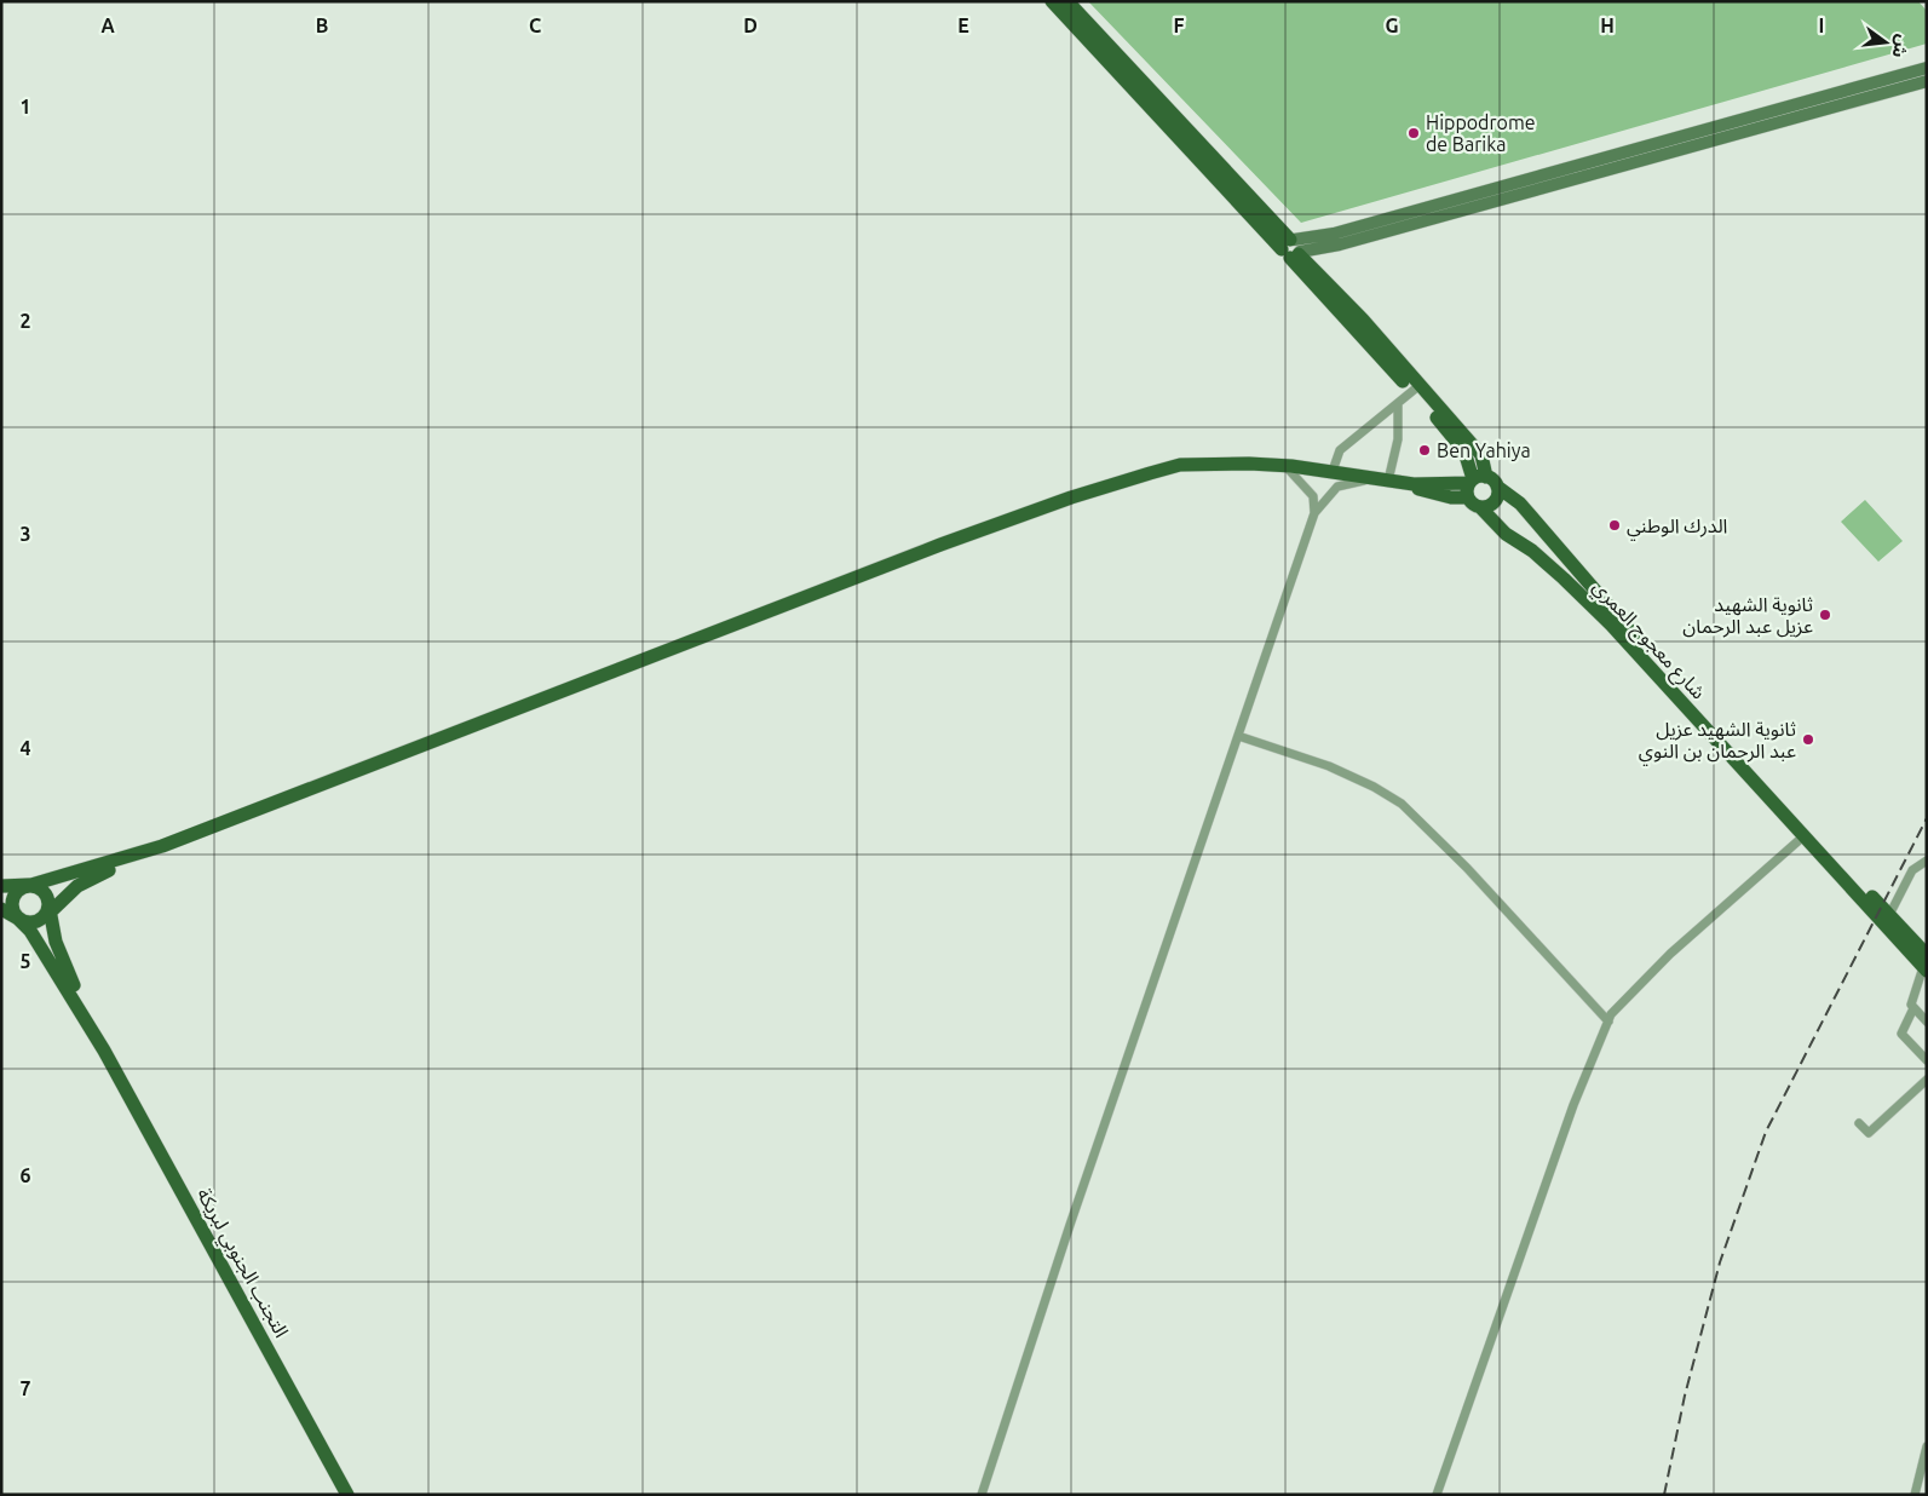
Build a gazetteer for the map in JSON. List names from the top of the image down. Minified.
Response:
{"streets":{"main road":["شارع معجوج العمري","التجنب الجنوبي لبريكة"]},"places":["Hippodrome de Barika","Ben Yahiya","الدرك الوطني","ثانوية الشهيد عزيل عبد الرحمان","ثانوية الشهيد عزيل عبد الرحمان بن النوي"],"north":"right","grid":{"columns":["A","B","C","D","E","F","G","H","I"],"rows":["1","2","3","4","5","6","7"]}}
